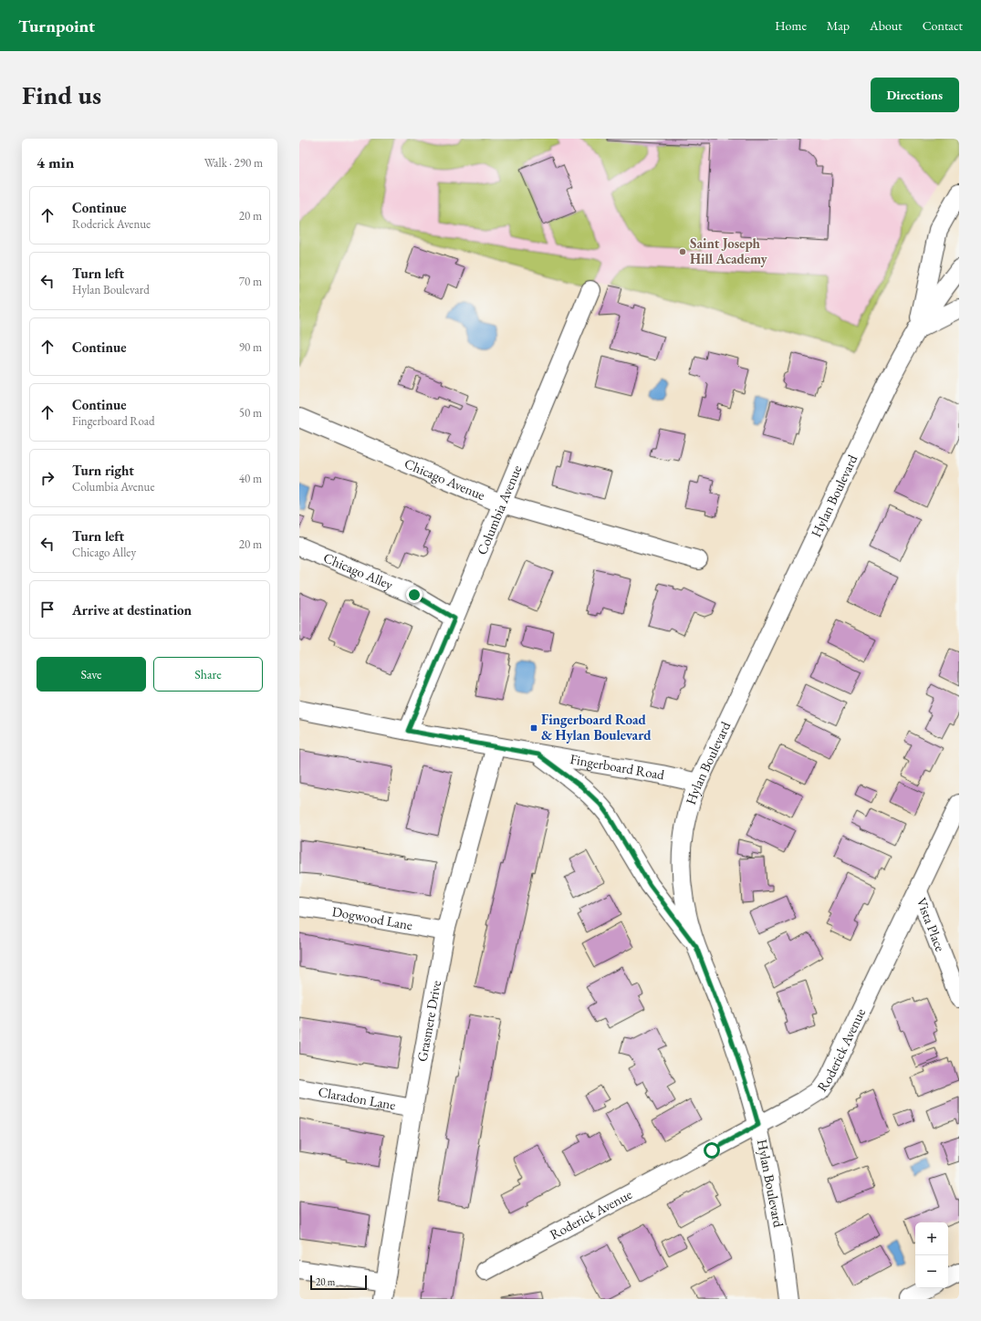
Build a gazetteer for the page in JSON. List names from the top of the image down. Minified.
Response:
{"streets":{"street":["Chicago Avenue","Hylan Boulevard","Columbia Avenue","Chicago Alley","Fingerboard Road","Dogwood Lane","Vista Place","Grasmere Drive","Roderick Avenue","Claradon Lane"]},"crossings":[["Chicago Avenue","Columbia Avenue"],["Hylan Boulevard","Fingerboard Road"],["Hylan Boulevard","Roderick Avenue"],["Columbia Avenue","Chicago Alley"],["Columbia Avenue","Fingerboard Road"],["Fingerboard Road","Grasmere Drive"],["Dogwood Lane","Grasmere Drive"],["Vista Place","Roderick Avenue"],["Grasmere Drive","Claradon Lane"]],"places":{"other":["Saint Joseph Hill Academy"],"transit":["Fingerboard Road & Hylan Boulevard"]},"scale_bar":"20 m","page":{"header":"Turnpoint","nav":["Home","Map","About","Contact"],"buttons":["Directions",["Save","Share"]],"title":"Find us","heading":["4 min","Walk · 290 m"],"list":[["Continue","Roderick Avenue","20 m"],["Turn left","Hylan Boulevard","70 m"],["Continue","90 m"],["Continue","Fingerboard Road","50 m"],["Turn right","Columbia Avenue","40 m"],["Turn left","Chicago Alley","20 m"],"Arrive at destination"],"map_buttons":["+","−"],"scale":"20 m"}}
